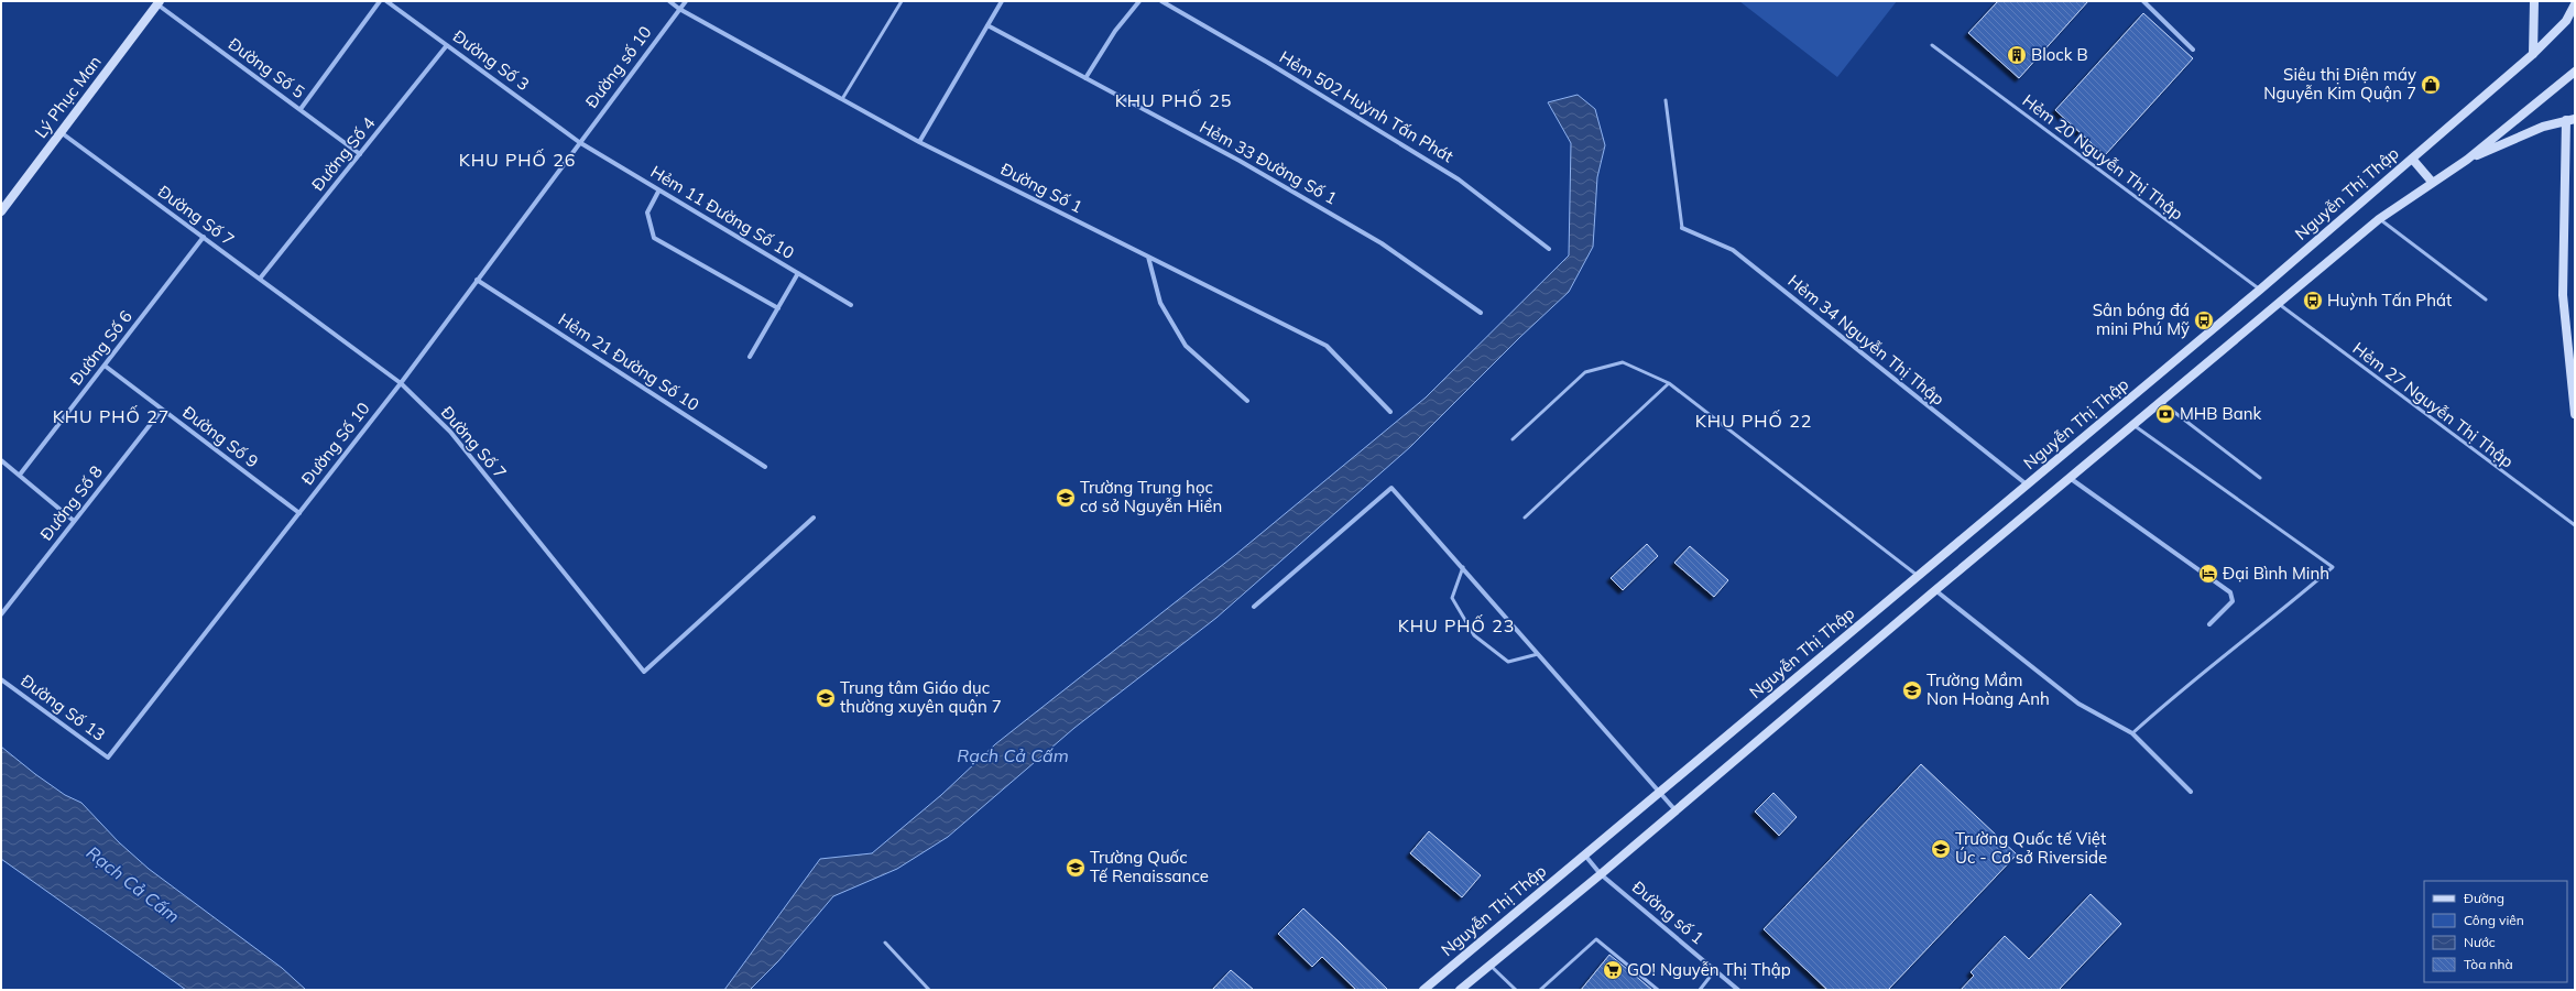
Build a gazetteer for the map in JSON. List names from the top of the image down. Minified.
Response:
{"streets":{"main road":["Lý Phục Man","Nguyễn Thị Thập"],"street":["Đường Số 3","Đường số 10","Đường Số 5","Hẻm 502 Huỳnh Tấn Phát","Đường Số 4","Hẻm 33 Đường Số 1","Đường Số 1","Hẻm 11 Đường Số 10","Đường Số 7","Hẻm 34 Nguyễn Thị Thập","Đường Số 6","Hẻm 21 Đường Số 10","Đường Số 9","Đường Số 10","Đường Số 8","Đường Số 13","Đường số 1"],"lane":["Hẻm 20 Nguyễn Thị Thập","Hẻm 27 Nguyễn Thị Thập"]},"crossings":[["Đường Số 3","Đường số 10"],["Đường Số 3","Đường Số 4"],["Đường Số 3","Hẻm 11 Đường Số 10"],["Đường Số 3","Đường Số 10"],["Đường số 10","Đường Số 1"],["Đường số 10","Hẻm 11 Đường Số 10"],["Đường số 10","Đường Số 10"],["Đường Số 5","Lý Phục Man"],["Đường Số 5","Đường Số 4"],["Lý Phục Man","Đường Số 7"],["Đường Số 4","Đường Số 7"],["Hẻm 20 Nguyễn Thị Thập","Nguyễn Thị Thập"],["Nguyễn Thị Thập","Hẻm 34 Nguyễn Thị Thập"],["Hẻm 11 Đường Số 10","Đường Số 10"],["Đường Số 7","Đường Số 6"],["Đường Số 7","Đường Số 10"],["Đường Số 6","Đường Số 9"],["Hẻm 21 Đường Số 10","Đường Số 10"],["Đường Số 9","Đường Số 10"],["Đường Số 9","Đường Số 8"],["Đường Số 10","Đường Số 13"]],"districts":["KHU PHỐ 25","KHU PHỐ 26","KHU PHỐ 27","KHU PHỐ 22","KHU PHỐ 23"],"water":["Rạch Cả Cấm"],"places":{"building":["Block B"],"shop":["Siêu thị Điện máy Nguyễn Kim Quận 7"],"bus stop":["Huỳnh Tấn Phát","Sân bóng đá mini Phú Mỹ"],"bank":["MHB Bank"],"school or university":["Trường Trung học cơ sở Nguyễn Hiền","Trường Mầm Non Hoàng Anh","Trung tâm Giáo dục thường xuyên quận 7","Trường Quốc tế Việt Úc - Cơ sở Riverside","Trường Quốc Tế Renaissance"],"hotel":["Đại Bình Minh"],"supermarket":["GO! Nguyễn Thị Thập"]},"legend":["Đường","Công viên","Nước","Tòa nhà"]}
